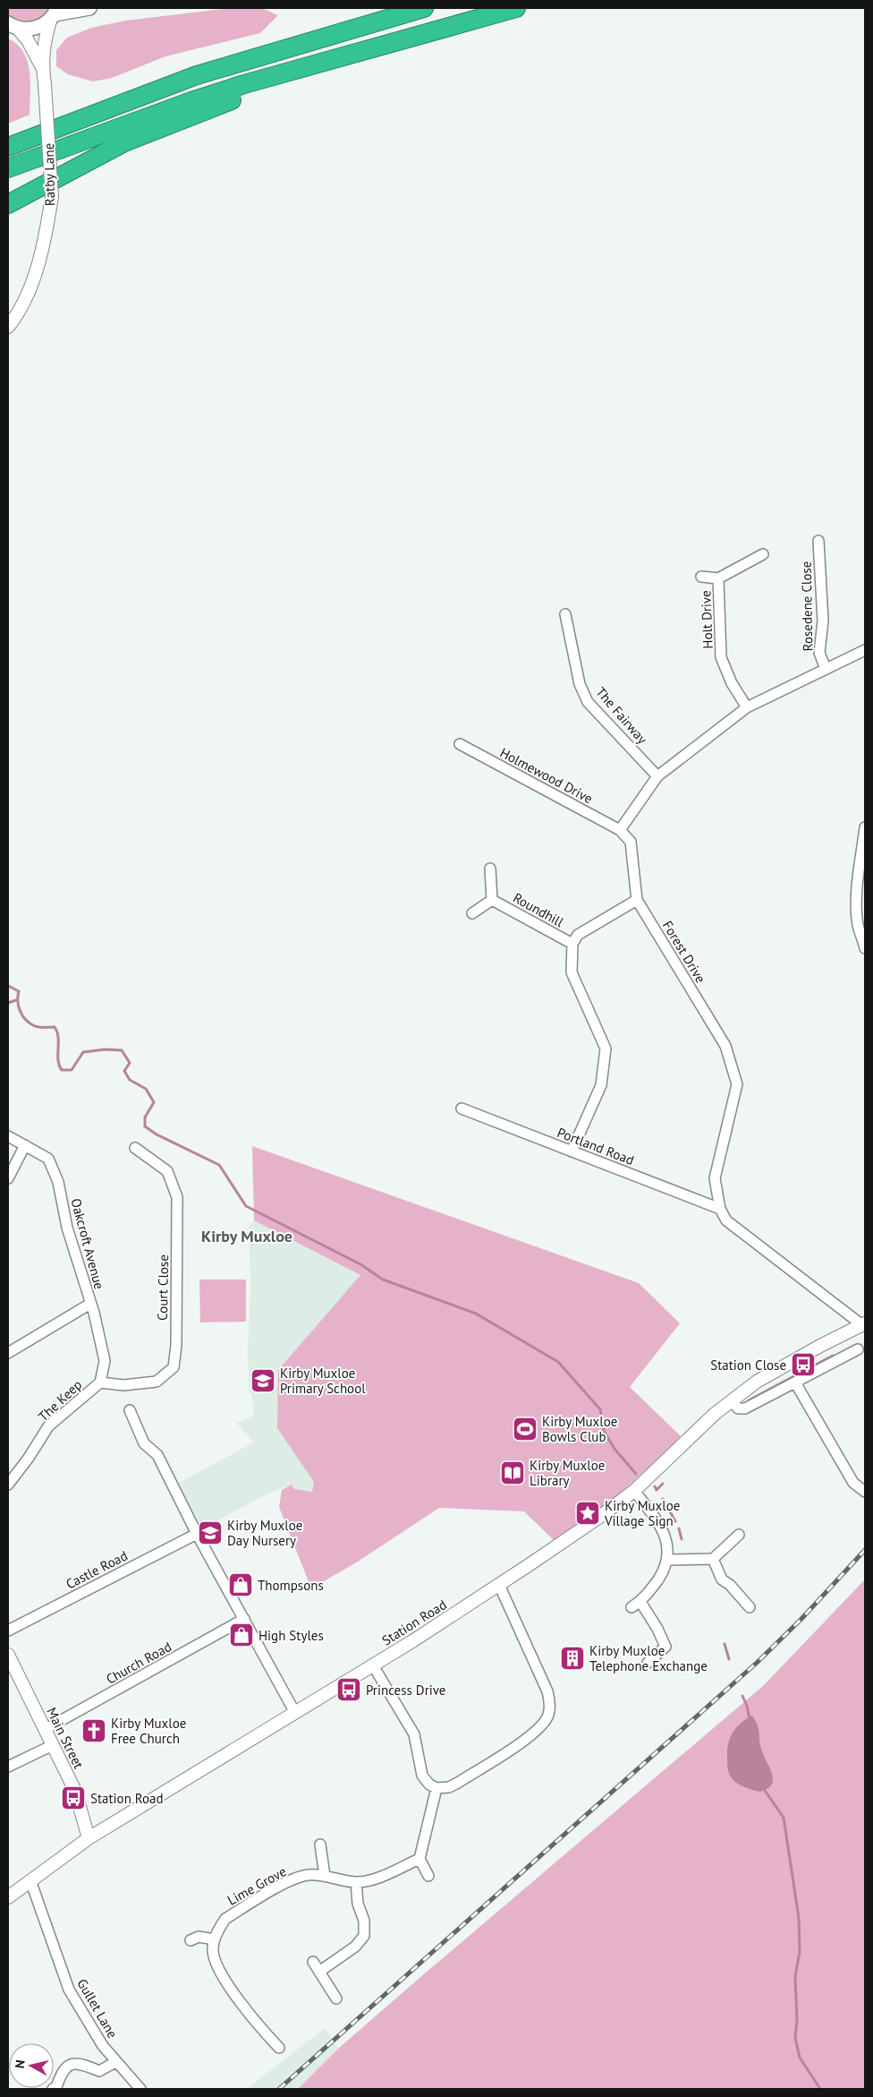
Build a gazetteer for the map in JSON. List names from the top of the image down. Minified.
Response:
{"streets":{"street":["Ratby Lane","Rosedene Close","Holt Drive","The Fairway","Holmewood Drive","Roundhill","Forest Drive","Portland Road","Oakcroft Avenue","Court Close","The Keep","Castle Road","Station Road","Church Road","Main Street","Lime Grove","Gullet Lane"]},"crossings":[["Holmewood Drive","Forest Drive"],["Forest Drive","Portland Road"],["Oakcroft Avenue","Court Close"],["Oakcroft Avenue","The Keep"],["Court Close","The Keep"],["Station Road","Main Street"],["Station Road","Gullet Lane"],["Church Road","Main Street"]],"districts":["Kirby Muxloe"],"places":{"bus stop":["Station Close","Princess Drive","Station Road"],"school or university":["Kirby Muxloe Primary School","Kirby Muxloe Day Nursery"],"sports":["Kirby Muxloe Bowls Club"],"library":["Kirby Muxloe Library"],"place":["Kirby Muxloe Village Sign"],"shop":["Thompsons","High Styles"],"building":["Kirby Muxloe Telephone Exchange"],"church":["Kirby Muxloe Free Church"]},"north":"left"}
